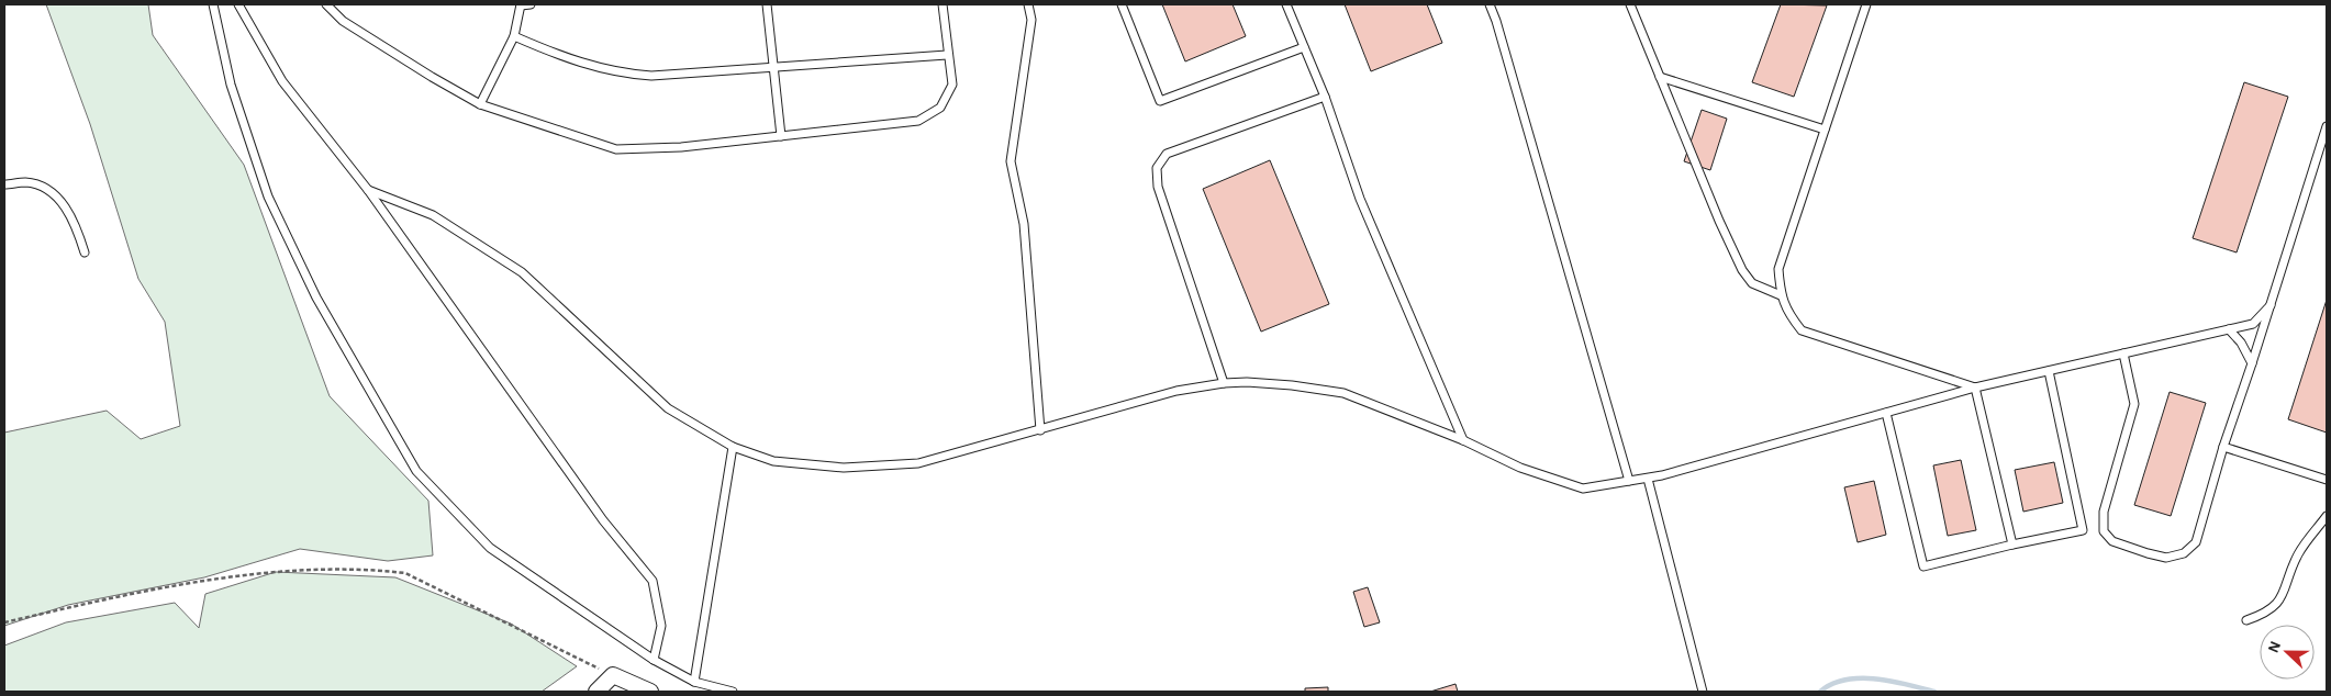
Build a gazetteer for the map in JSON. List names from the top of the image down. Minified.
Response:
{"north":"left"}
